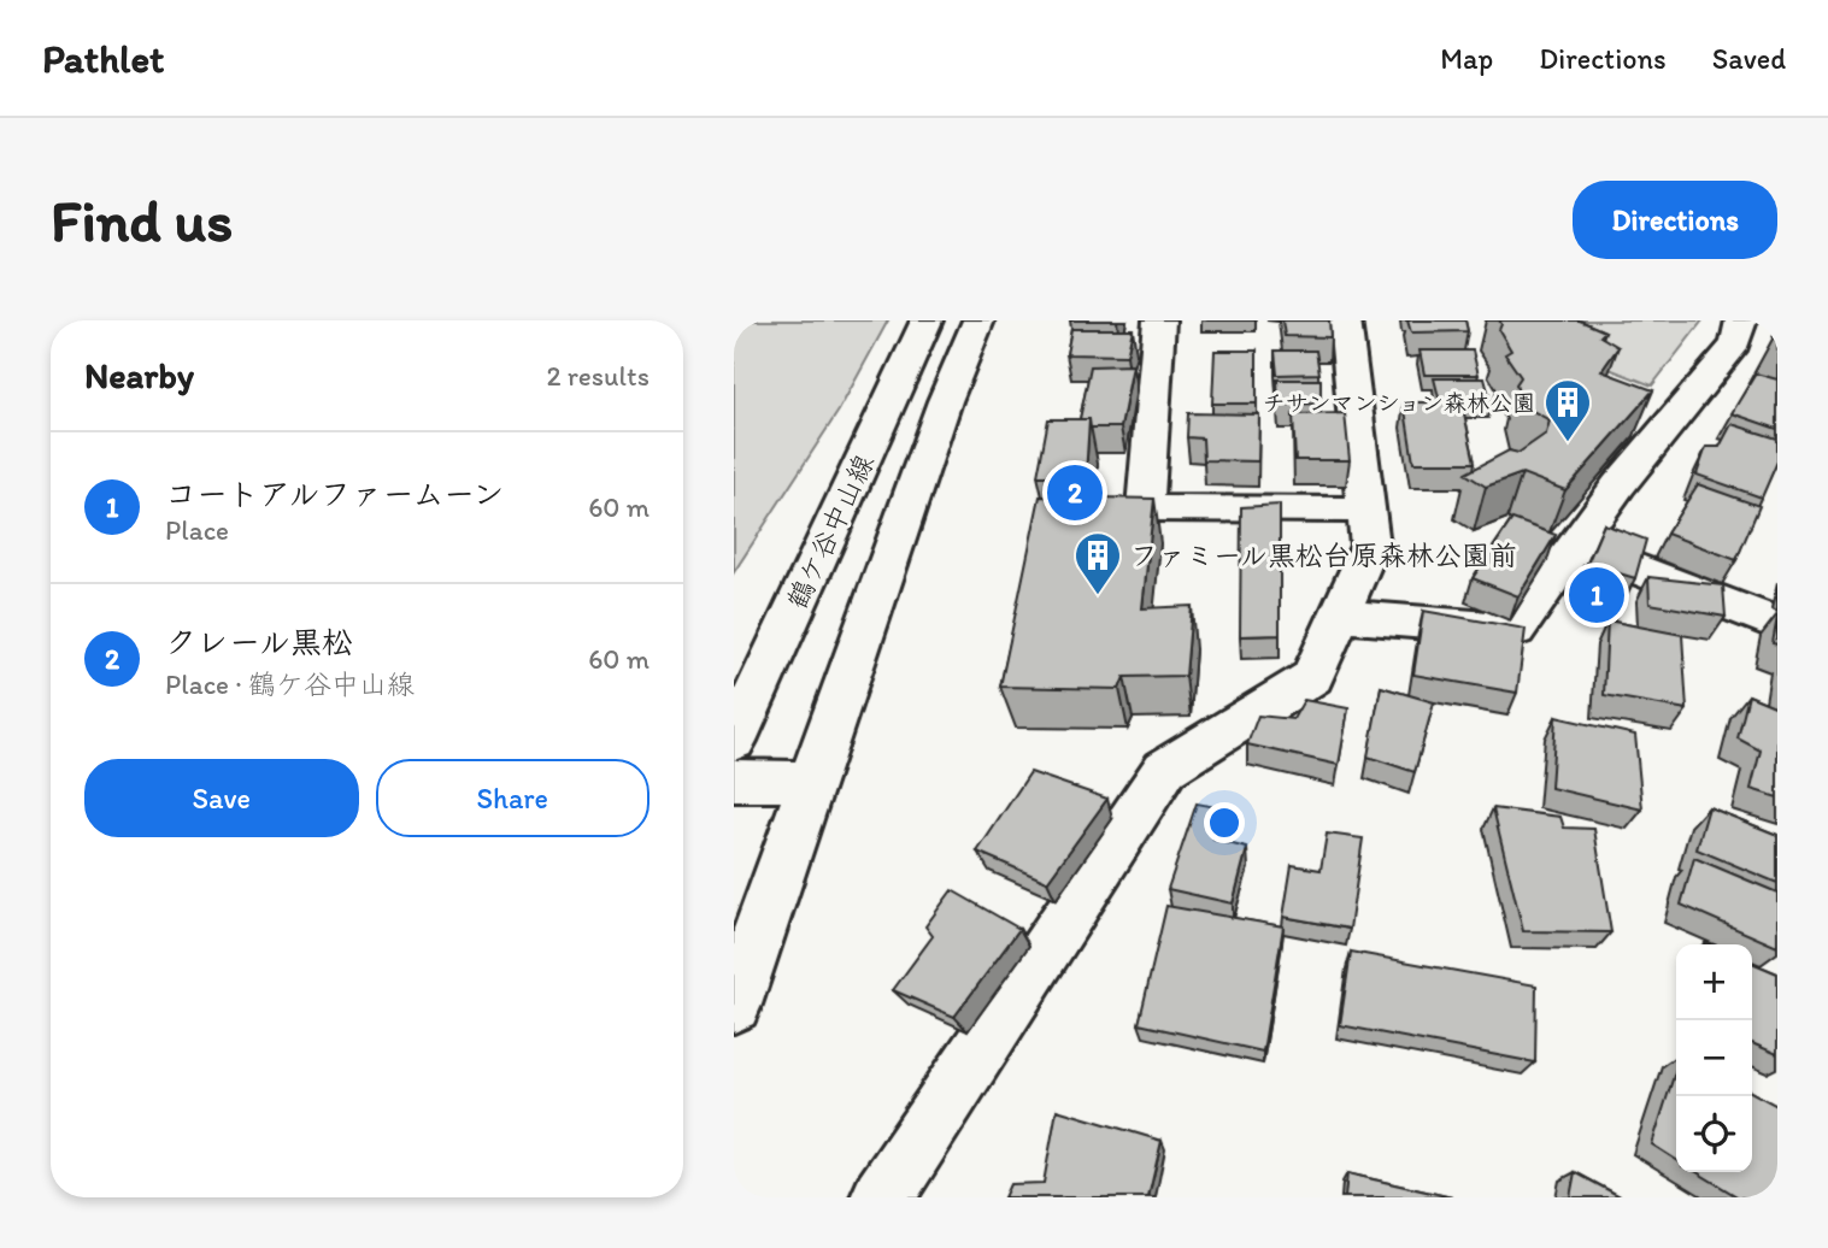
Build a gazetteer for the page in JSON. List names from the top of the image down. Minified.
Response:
{"streets":{"street":["鶴ケ谷中山線"]},"places":{"building":["チサンマンション森林公園","ファミール黒松台原森林公園前"]},"page":{"header":"Pathlet","nav":["Map","Directions","Saved"],"buttons":["Directions",["Save","Share"]],"title":"Find us","heading":["Nearby","2 results"],"list":[{"mark":"1","name":"コートアルファームーン","note":"Place","value":"60 m"},{"mark":"2","name":"クレール黒松","note":"Place · 鶴ケ谷中山線","value":"60 m"}],"pins":["2","1"],"map_buttons":["+","−"]}}
